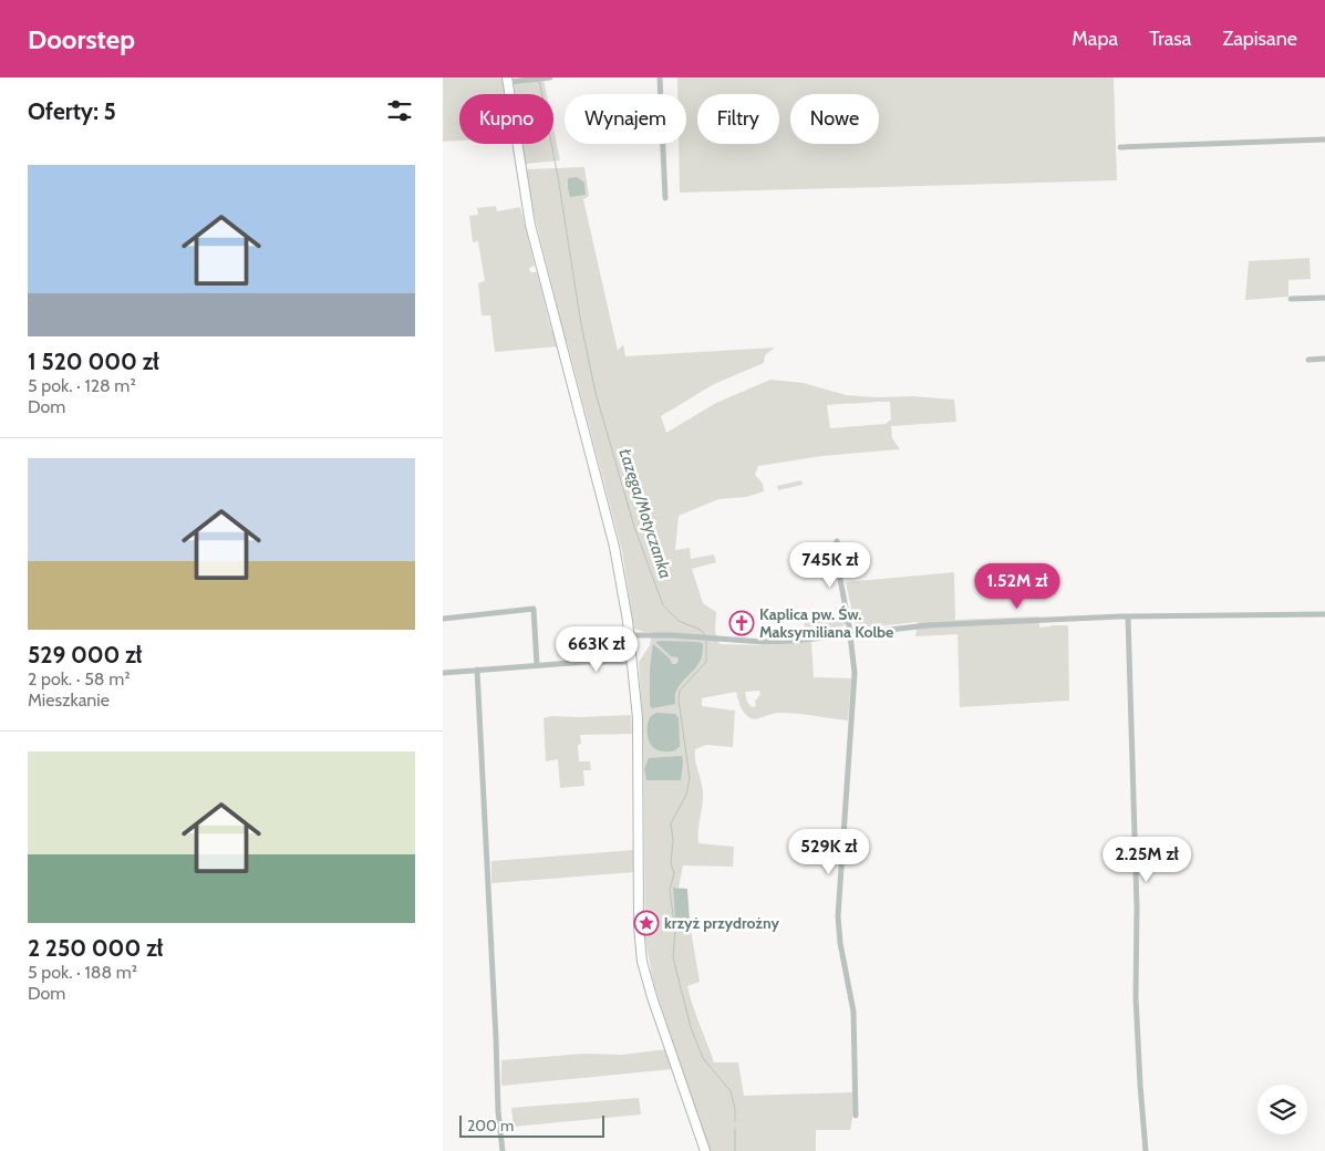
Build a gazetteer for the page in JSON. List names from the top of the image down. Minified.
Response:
{"water":["Łazęga/Motyczanka"],"places":{"church":["Kaplica pw. Św. Maksymiliana Kolbe"],"place":["krzyż przydrożny"]},"scale_bar":"200 m","page":{"header":"Doorstep","nav":["Mapa","Trasa","Zapisane"],"heading":"Oferty: 5","chip":["Kupno","Wynajem","Filtry","Nowe"],"list":[{"name":"1 520 000 zł","note":"5 pok. · 128 m² · Dom"},{"name":"529 000 zł","note":"2 pok. · 58 m² · Mieszkanie"},{"name":"2 250 000 zł","note":"5 pok. · 188 m² · Dom"}],"price":["745K zł","1.52M zł","663K zł","529K zł","2.25M zł"],"scale":"200 m"}}
